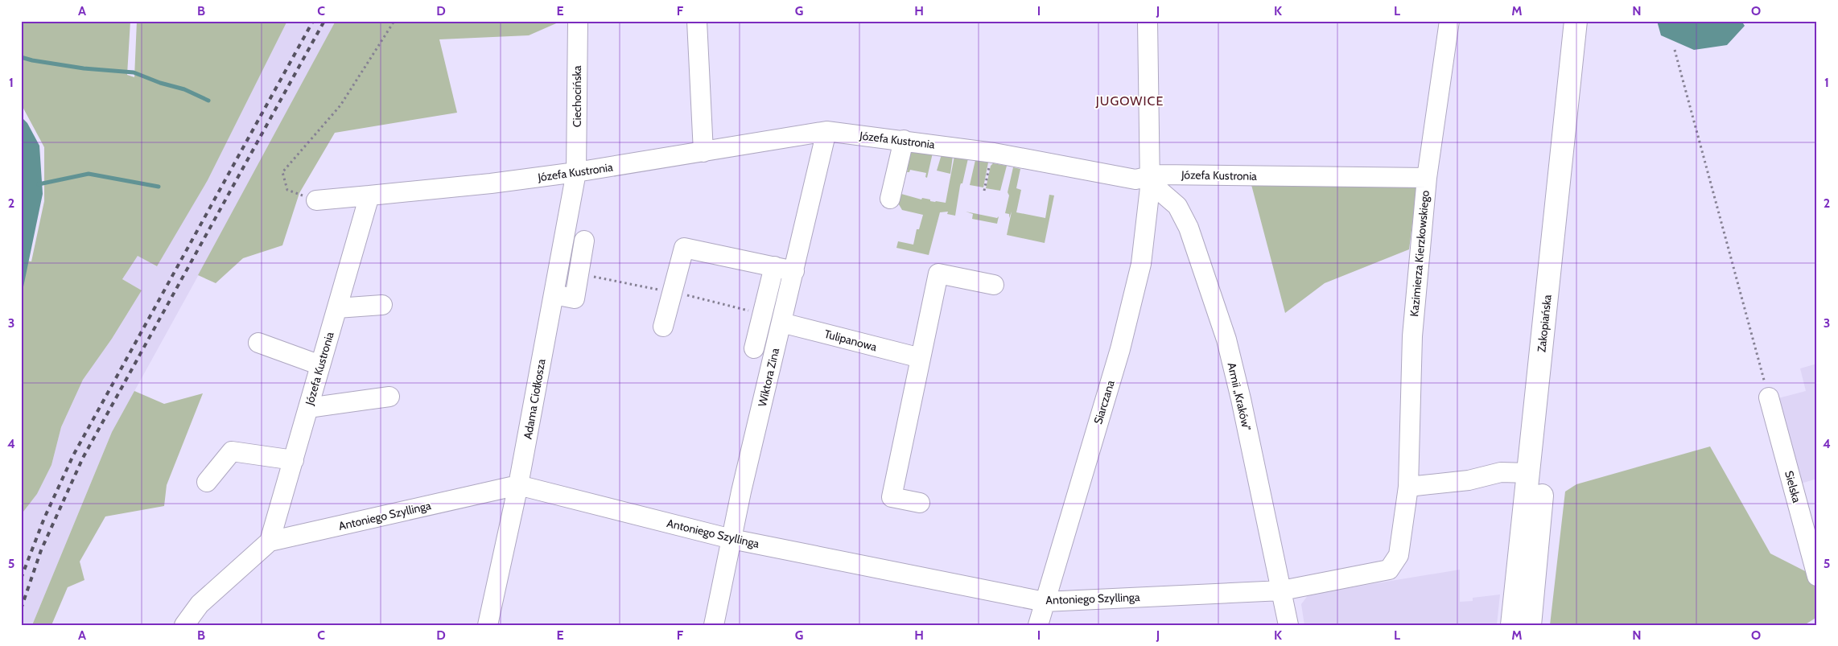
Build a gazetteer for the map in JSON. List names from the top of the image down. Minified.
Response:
{"streets":{"main road":["Zakopiańska"],"street":["Ciechocińska","Józefa Kustronia","Kazimierza Kierzkowskiego","Tulipanowa","Wiktora Zina","Armii „Kraków”","Adama Ciołkosza","Siarczana","Sielska","Antoniego Szyllinga"]},"crossings":[["Ciechocińska","Józefa Kustronia"],["Ciechocińska","Adama Ciołkosza"],["Józefa Kustronia","Kazimierza Kierzkowskiego"],["Józefa Kustronia","Wiktora Zina"],["Józefa Kustronia","Armii „Kraków”"],["Józefa Kustronia","Adama Ciołkosza"],["Józefa Kustronia","Siarczana"],["Józefa Kustronia","Antoniego Szyllinga"],["Kazimierza Kierzkowskiego","Armii „Kraków”"],["Kazimierza Kierzkowskiego","Antoniego Szyllinga"],["Tulipanowa","Wiktora Zina"],["Wiktora Zina","Antoniego Szyllinga"],["Armii „Kraków”","Siarczana"],["Armii „Kraków”","Antoniego Szyllinga"],["Adama Ciołkosza","Antoniego Szyllinga"],["Siarczana","Antoniego Szyllinga"]],"districts":["JUGOWICE"],"grid":{"columns":["A","B","C","D","E","F","G","H","I","J","K","L","M","N","O"],"rows":["1","2","3","4","5"]}}
